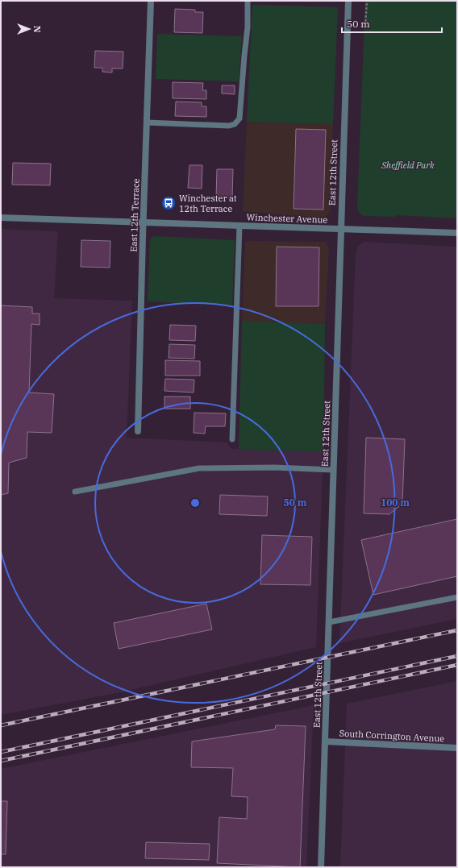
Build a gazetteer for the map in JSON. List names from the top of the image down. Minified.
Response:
{"streets":{"street":["East 12th Street","East 12th Terrace","Winchester Avenue","South Corrington Avenue"]},"crossings":[["East 12th Street","Winchester Avenue"],["East 12th Street","South Corrington Avenue"],["East 12th Terrace","Winchester Avenue"]],"parks":["Sheffield Park"],"places":{"bus stop":["Winchester at 12th Terrace"]},"scale_bar":"50 m","north":"right","rings":["50 m","100 m"]}
